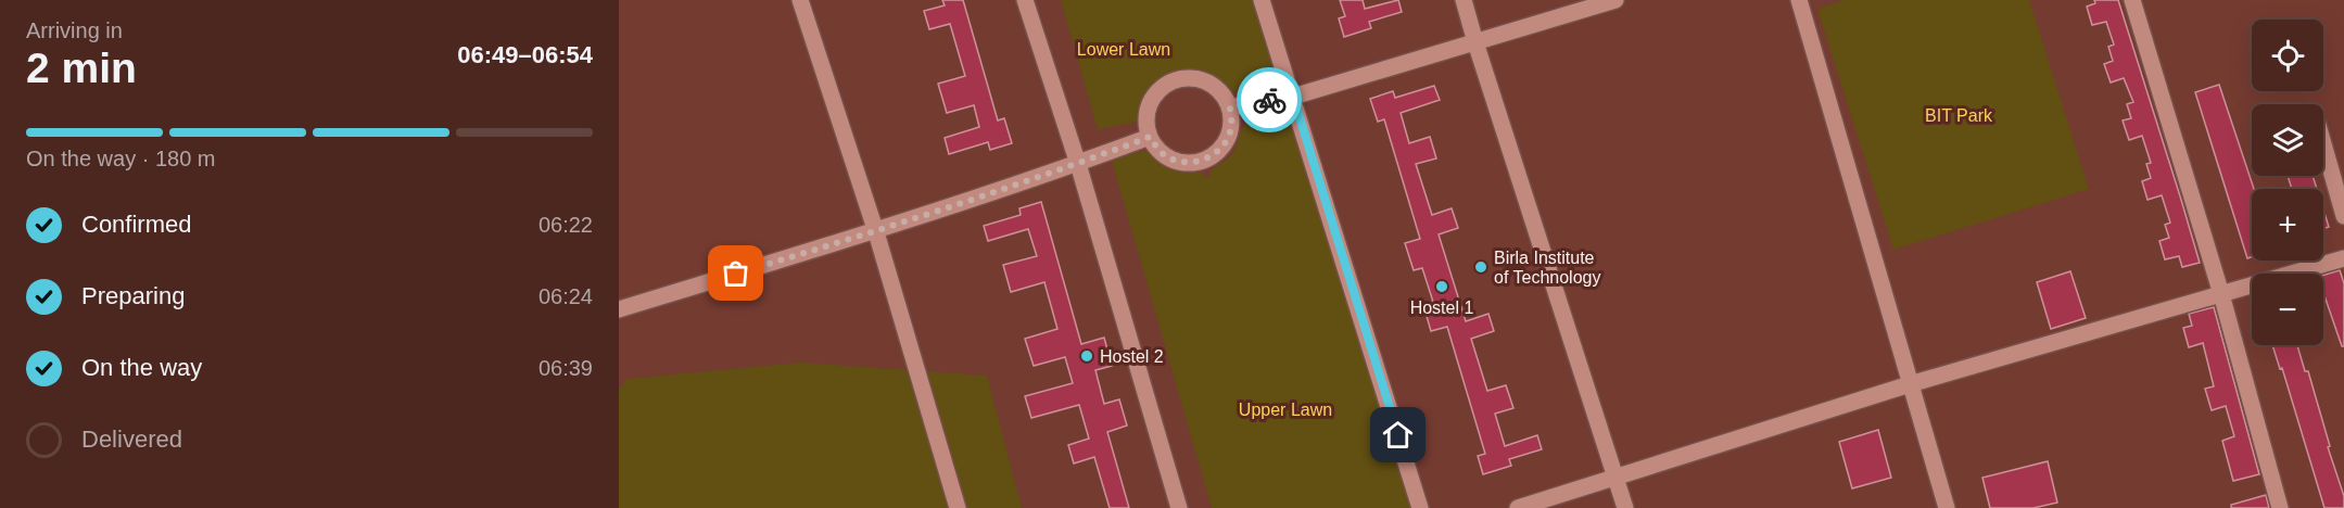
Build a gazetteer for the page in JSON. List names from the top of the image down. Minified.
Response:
{"parks":["Lower Lawn","BIT Park","Upper Lawn"],"places":["Birla Institute of Technology","Hostel 1","Hostel 2"],"page":{"heading":["2 min","Arriving in","06:49–06:54"],"map_buttons":["+","−"],"bar":"On the way · 180 m","list":[["Confirmed","06:22"],["Preparing","06:24"],["On the way","06:39"],"Delivered"]}}
